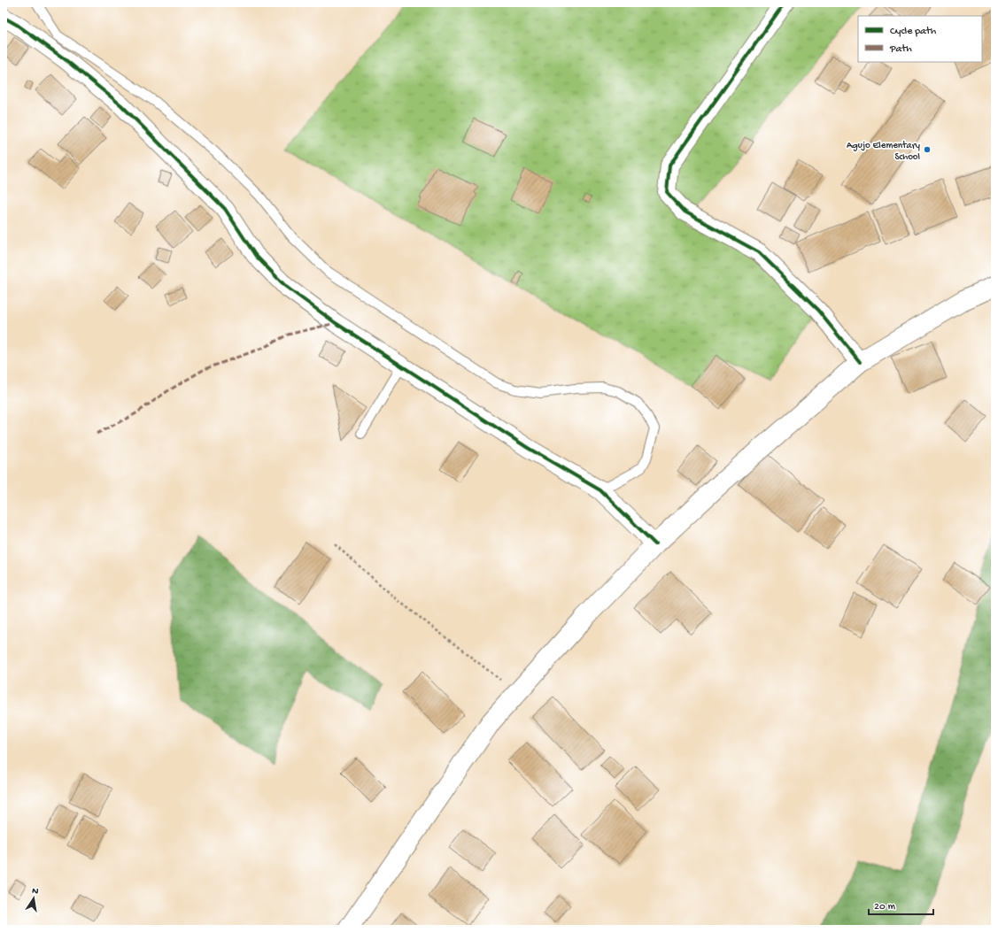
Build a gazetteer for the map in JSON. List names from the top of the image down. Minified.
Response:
{"places":["Agujo Elementary School"],"legend":["Cycle path","Path"],"scale_bar":"20 m","north":"top"}
